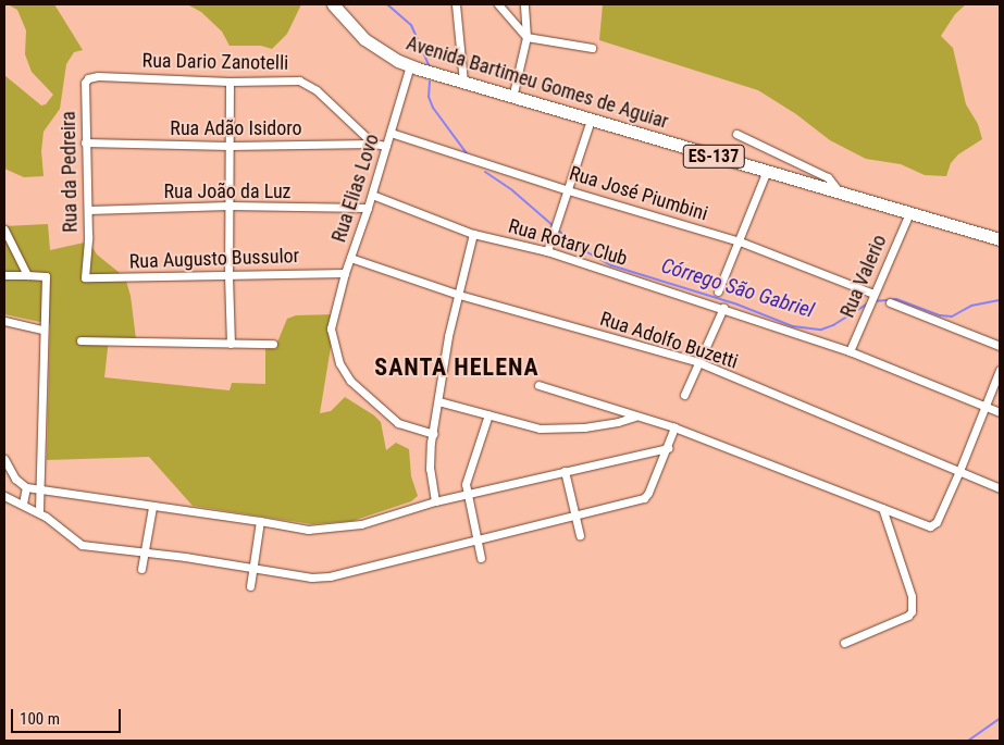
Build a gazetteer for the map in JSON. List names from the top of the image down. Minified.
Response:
{"streets":{"main road":["Avenida Bartimeu Gomes de Aguiar","ES-137"],"street":["Rua Dario Zanotelli","Rua Adão Isidoro","Rua da Pedreira","Rua Elias Lovo","Rua João da Luz","Rua José Piumbini","Rua Rotary Club","Rua Augusto Bussulor","Rua Valerio","Rua Adolfo Buzetti"]},"crossings":[["Rua Dario Zanotelli","Rua Adão Isidoro"],["Rua Dario Zanotelli","Rua da Pedreira"],["Avenida Bartimeu Gomes de Aguiar","Rua Elias Lovo"],["Avenida Bartimeu Gomes de Aguiar","Rua Valerio"],["Rua Adão Isidoro","Rua da Pedreira"],["Rua Adão Isidoro","Rua Elias Lovo"],["Rua da Pedreira","Rua João da Luz"],["Rua da Pedreira","Rua Augusto Bussulor"],["Rua Elias Lovo","Rua João da Luz"],["Rua Elias Lovo","Rua José Piumbini"],["Rua Elias Lovo","Rua Rotary Club"],["Rua Elias Lovo","Rua Augusto Bussulor"],["Rua Elias Lovo","Rua Adolfo Buzetti"],["Rua José Piumbini","Rua Valerio"],["Rua Rotary Club","Rua Valerio"]],"districts":["SANTA HELENA"],"water":["Córrego São Gabriel"],"scale_bar":"100 m"}
